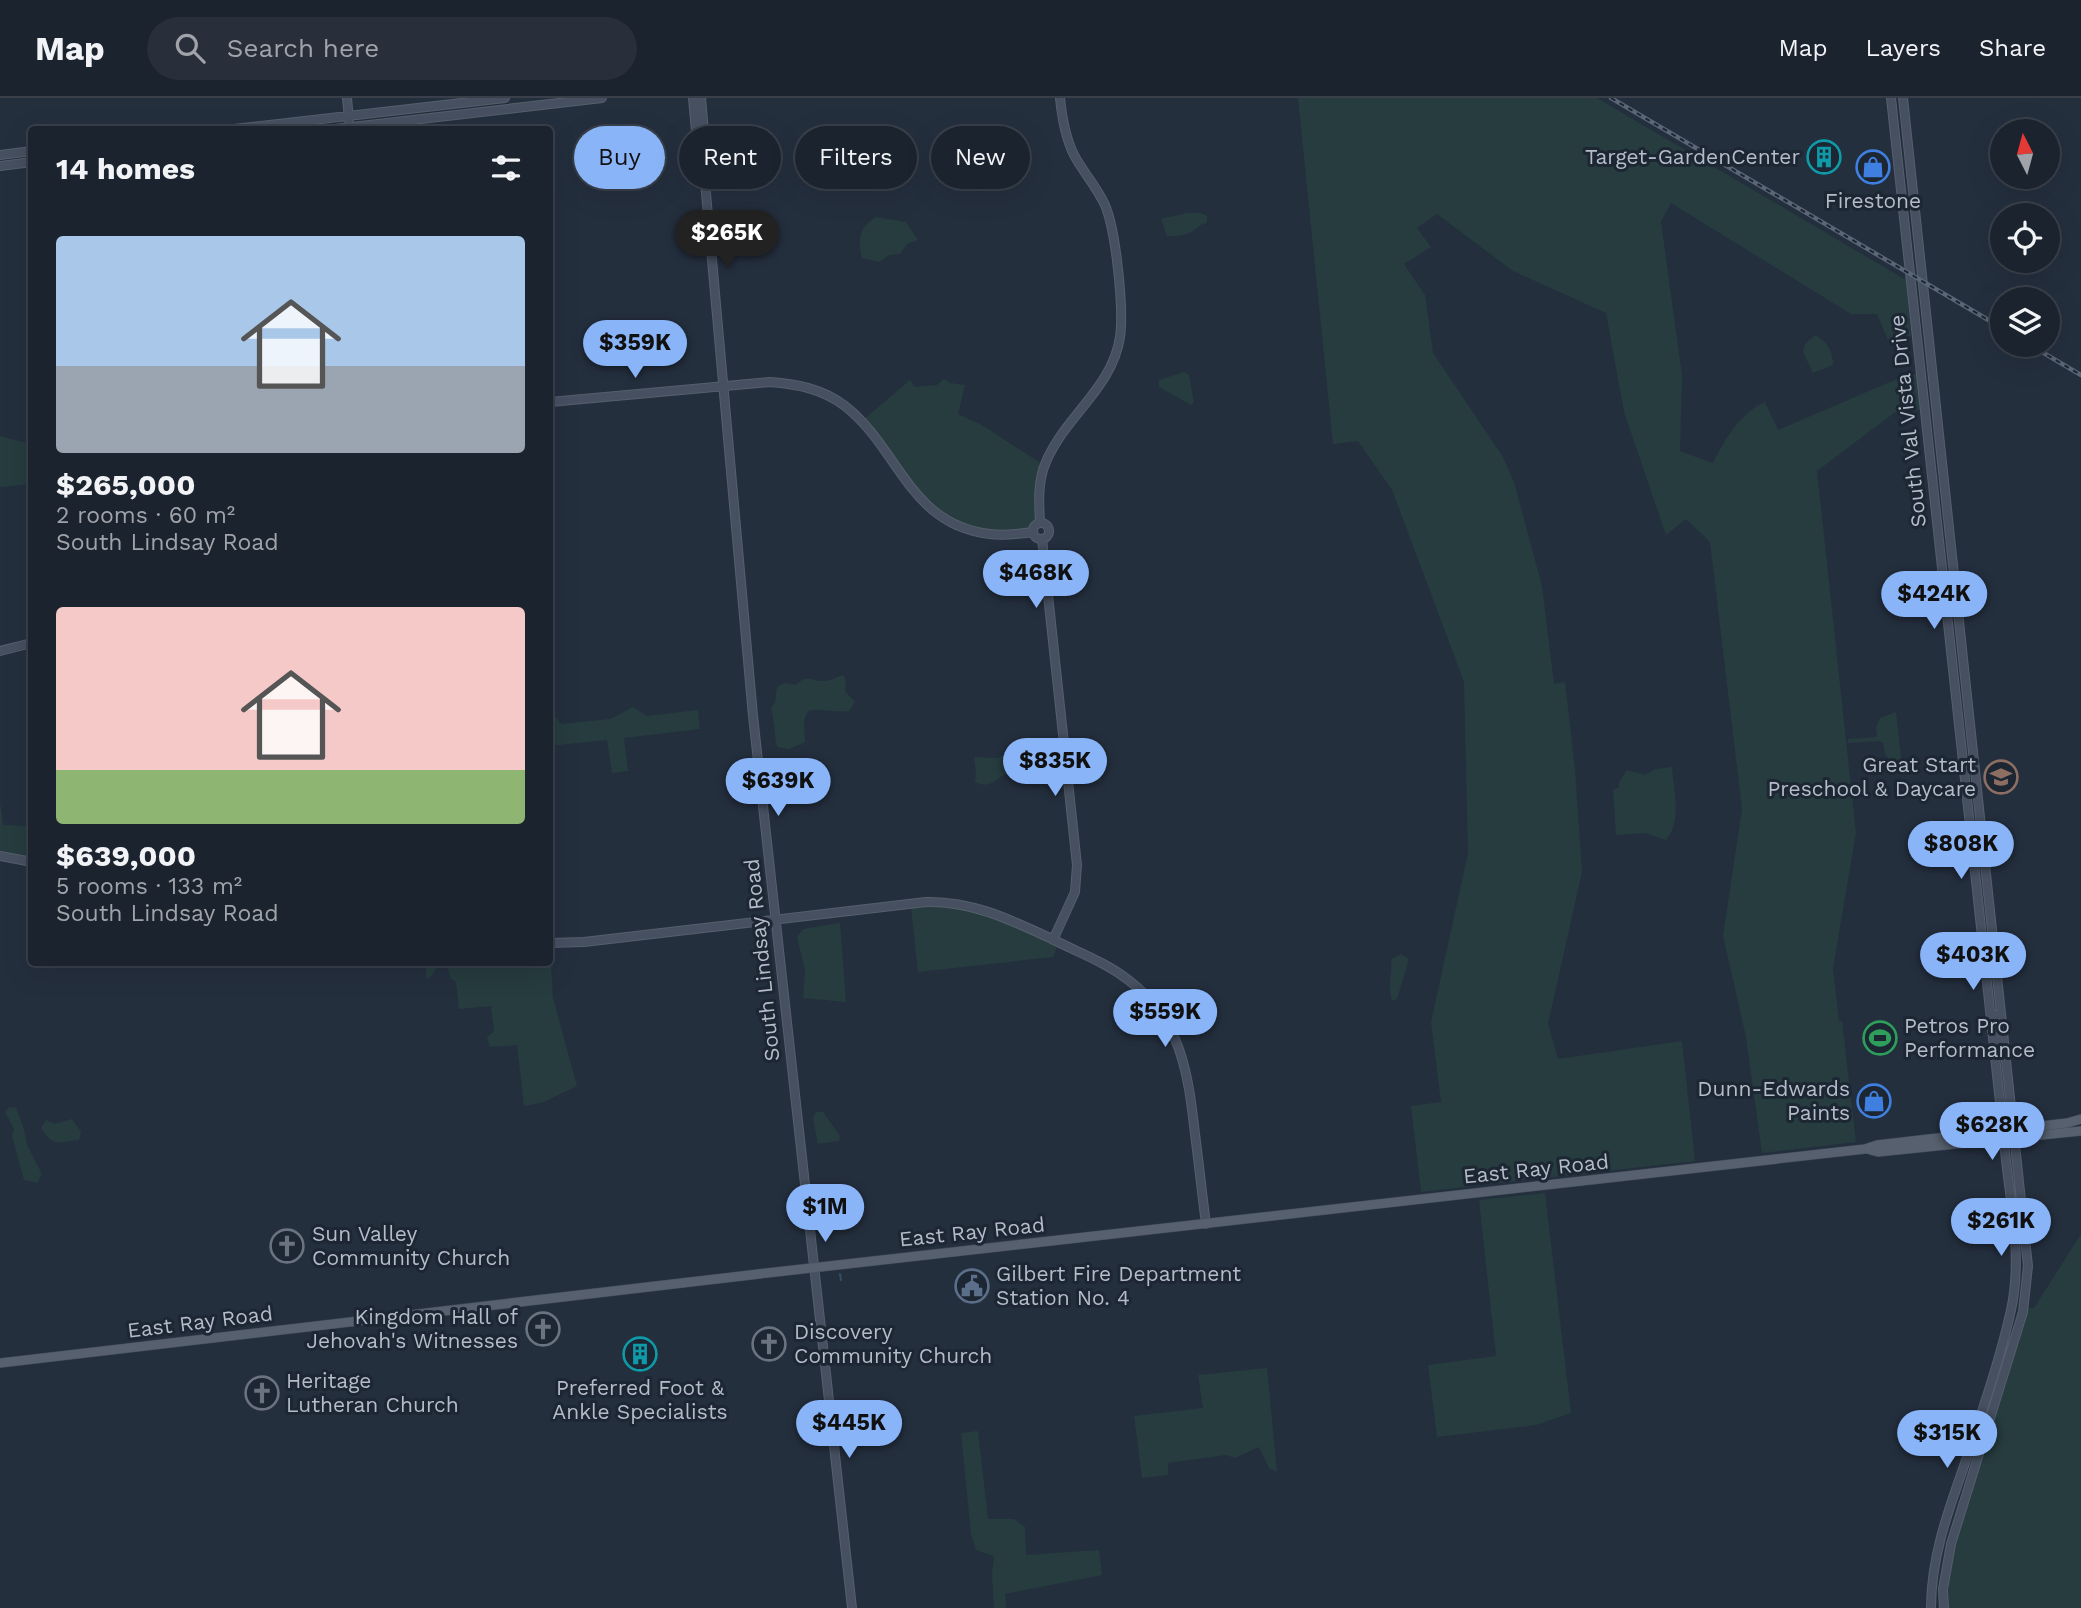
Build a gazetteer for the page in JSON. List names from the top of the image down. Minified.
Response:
{"streets":{"main road":["South Val Vista Drive","South Lindsay Road","East Ray Road"]},"crossings":[["South Val Vista Drive","East Ray Road"],["South Lindsay Road","East Ray Road"]],"places":{"building":["Target-GardenCenter","Preferred Foot & Ankle Specialists"],"shop":["Firestone","Dunn-Edwards Paints"],"school or university":["Great Start Preschool & Daycare"],"sports":["Petros Pro Performance"],"church":["Sun Valley Community Church","Kingdom Hall of Jehovah's Witnesses","Discovery Community Church","Heritage Lutheran Church"],"public building":["Gilbert Fire Department Station No. 4"]},"north":"top","page":{"header":"Map","search":"Search here","nav":["Map","Layers","Share"],"chip":["Buy","Rent","Filters","New"],"heading":"14 homes","price":["$265K","$359K","$468K","$424K","$835K","$639K","$808K","$403K","$559K","$628K","$1M","$261K","$445K","$315K"],"list":[{"name":"$265,000","note":"2 rooms · 60 m² · South Lindsay Road"},{"name":"$639,000","note":"5 rooms · 133 m² · South Lindsay Road"}]}}
